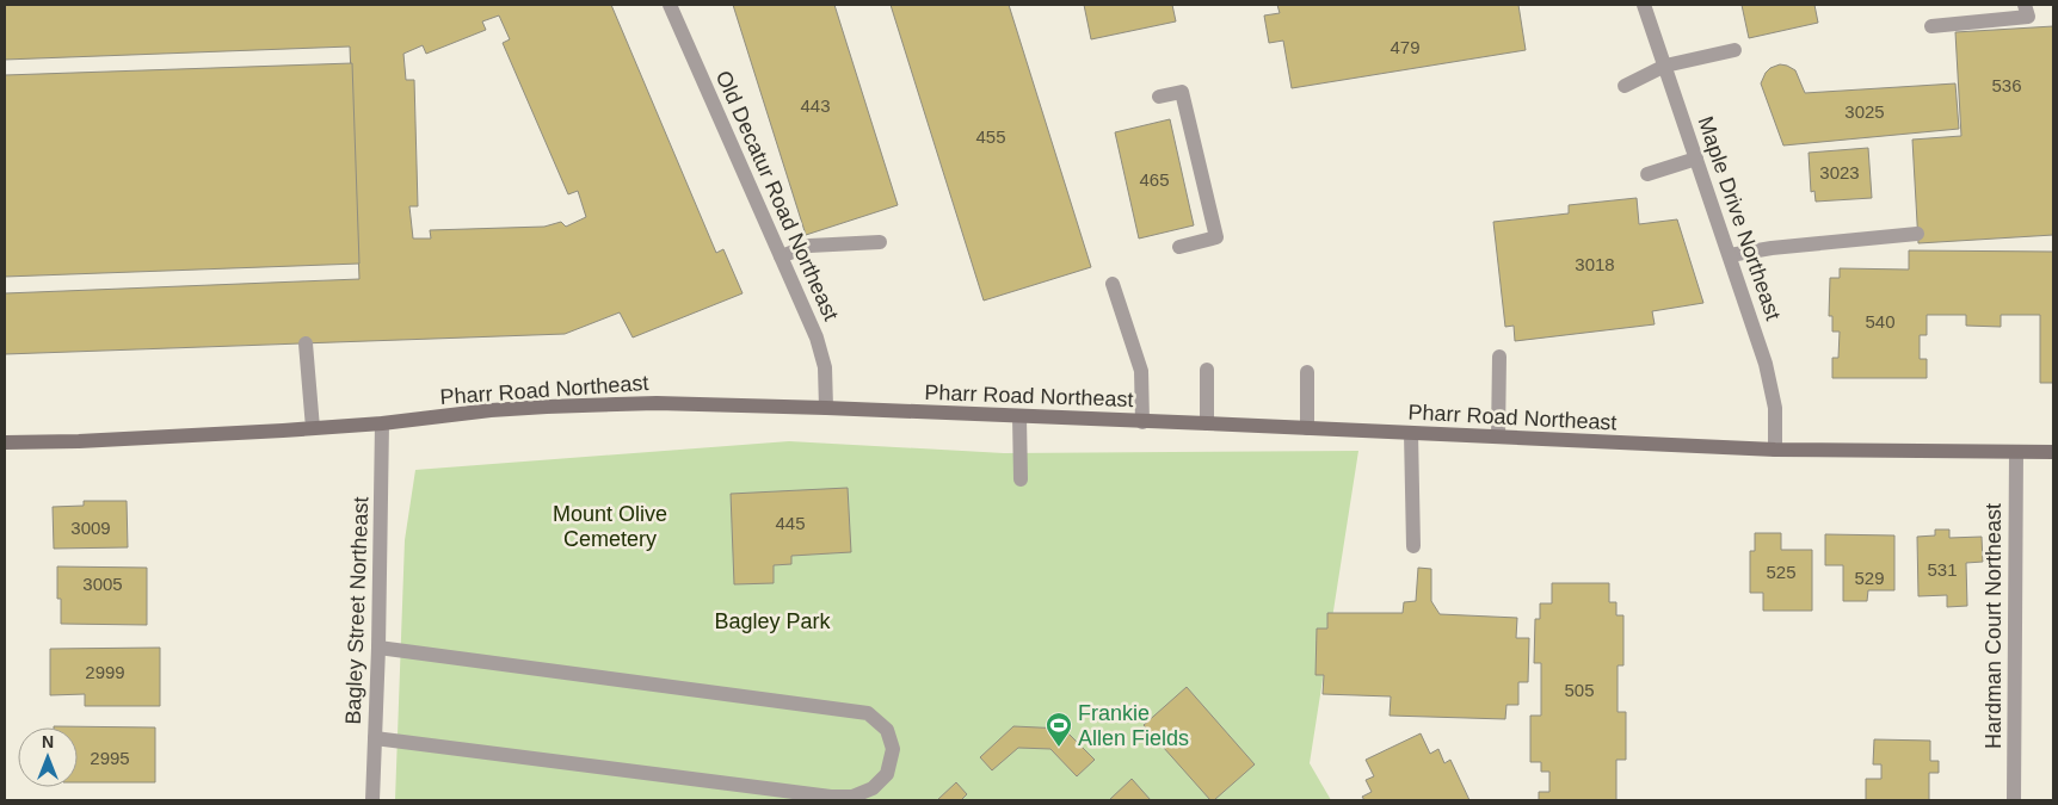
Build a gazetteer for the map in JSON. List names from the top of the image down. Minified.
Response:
{"streets":{"street":["Old Decatur Road Northeast","Maple Drive Northeast","Pharr Road Northeast","Bagley Street Northeast","Hardman Court Northeast"]},"crossings":[["Old Decatur Road Northeast","Pharr Road Northeast"],["Maple Drive Northeast","Pharr Road Northeast"],["Pharr Road Northeast","Bagley Street Northeast"],["Pharr Road Northeast","Hardman Court Northeast"]],"parks":["Mount Olive Cemetery","Bagley Park"],"places":{"sports":["Frankie Allen Fields"]},"house_numbers":["479","536","443","3025","455","3023","465","3018","540","445","3009","531","525","529","3005","2999","505","2995"],"north":"top"}
